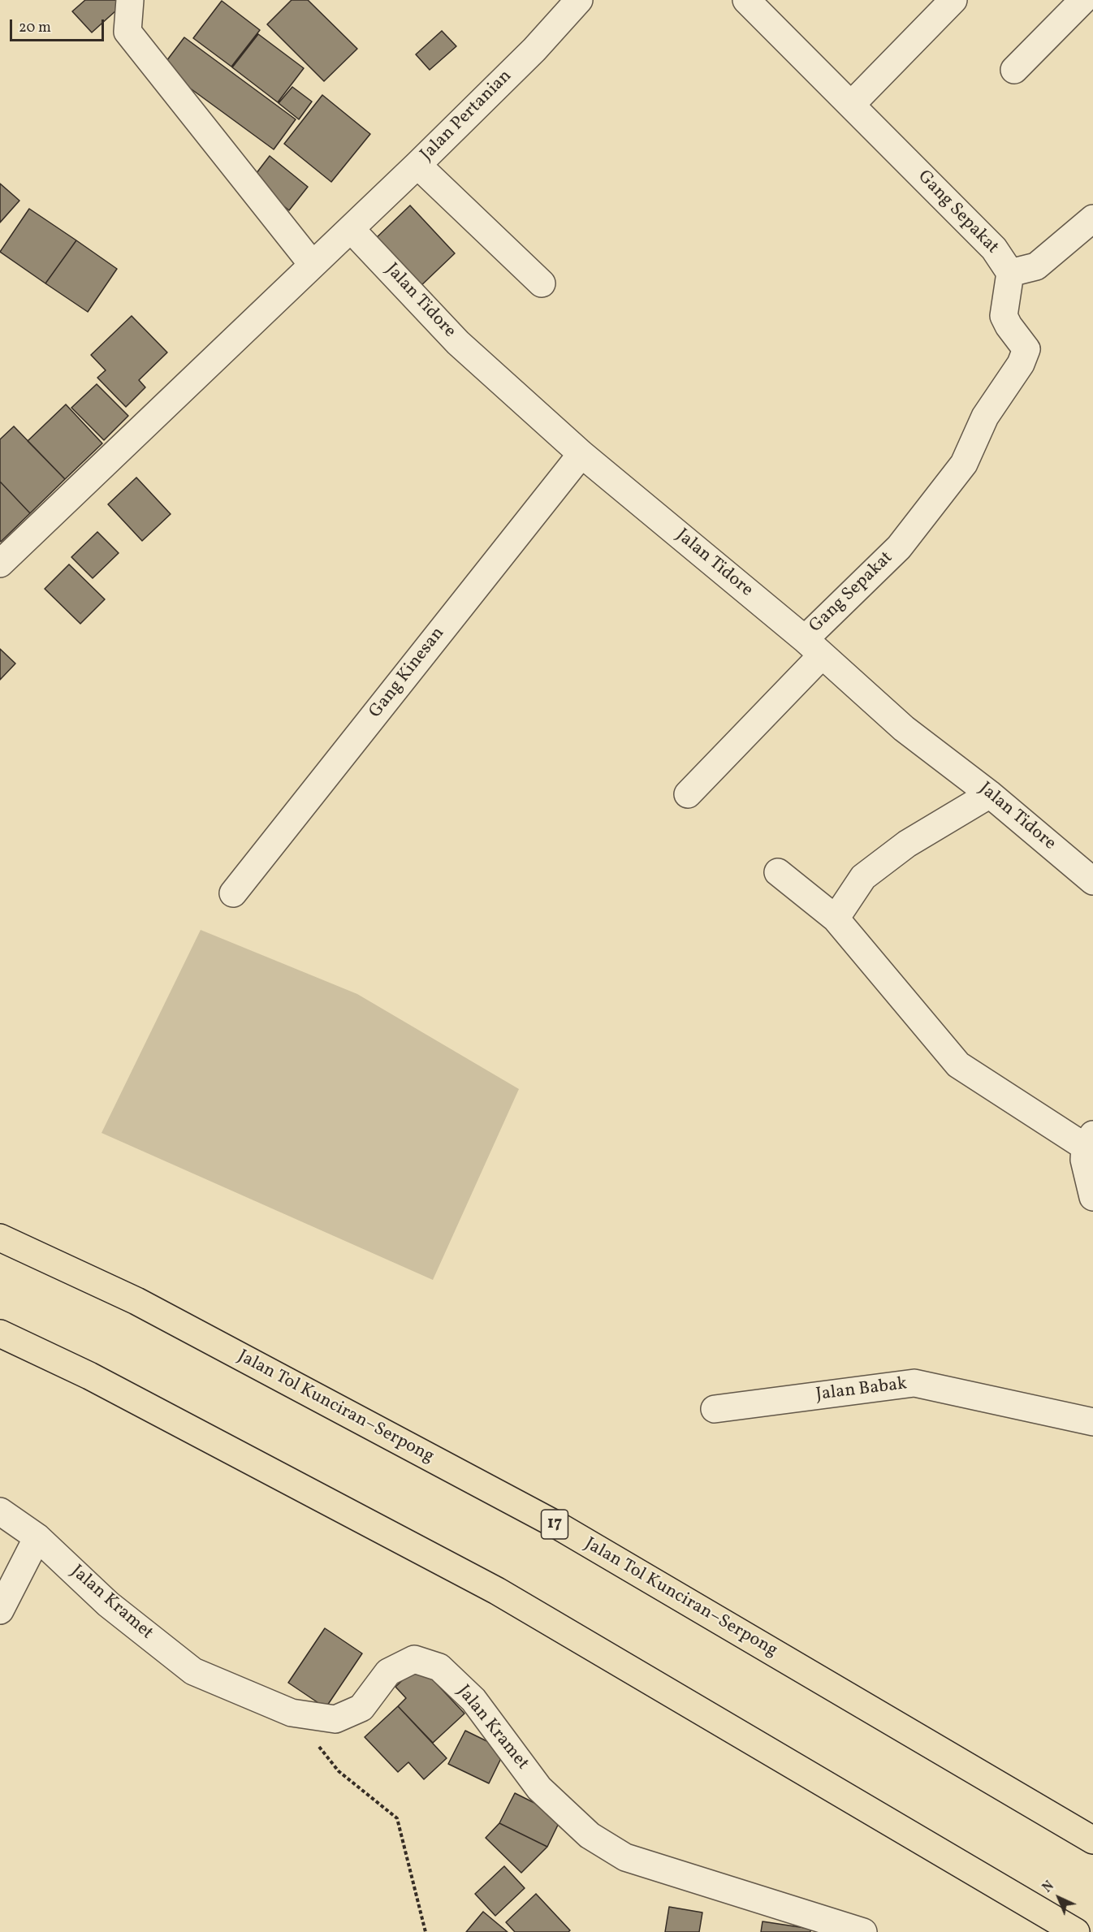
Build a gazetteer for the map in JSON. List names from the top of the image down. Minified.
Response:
{"streets":{"highway":["Jalan Tol Kunciran–Serpong","17"],"street":["Jalan Pertanian","Gang Sepakat","Jalan Tidore","Gang Kinesan","Jalan Babak","Jalan Kramet"]},"crossings":[["Jalan Pertanian","Jalan Tidore"],["Gang Sepakat","Jalan Tidore"],["Jalan Tidore","Gang Kinesan"]],"scale_bar":"20 m","north":"top left"}
